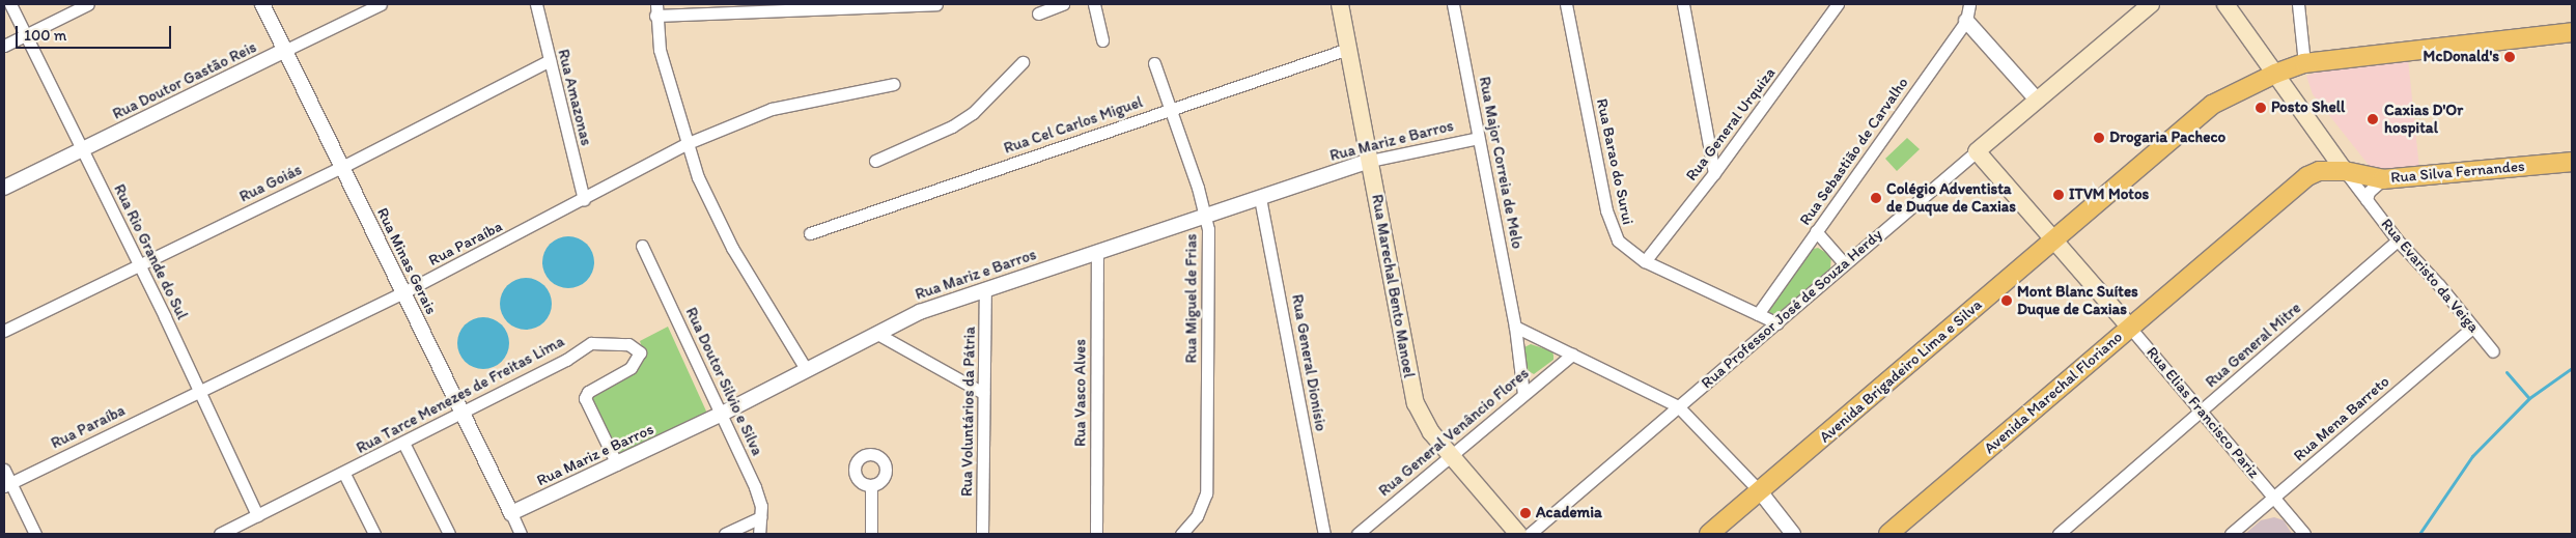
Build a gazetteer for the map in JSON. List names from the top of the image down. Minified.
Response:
{"streets":{"main road":["Rua Silva Fernandes","Rua Evaristo da Veiga","Rua Marechal Bento Manoel","Rua Professor José de Souza Herdy","Avenida Brigadeiro Lima e Silva","Avenida Marechal Floriano","Rua Elias Francisco Pariz"],"street":["Rua Doutor Gastão Reis","Rua Amazonas","Rua General Urquiza","Rua Cel Carlos Miguel","Rua Mariz e Barros","Rua Sebastião de Carvalho","Rua Barao do Surui","Rua Major Correia de Melo","Rua Goiás","Rua Paraíba","Rua Rio Grande do Sul","Rua Minas Gerais","Rua Miguel de Frias","Rua General Mitre","Rua General Dionísio","Rua Doutor Silvio e Silva","Rua Vasco Alves","Rua Tarce Menezes de Freitas Lima","Rua Voluntários da Pátria","Rua Mena Barreto","Rua General Venâncio Flores"]},"crossings":[["Rua Doutor Gastão Reis","Rua Rio Grande do Sul"],["Rua Doutor Gastão Reis","Rua Minas Gerais"],["Rua Amazonas","Rua Goiás"],["Rua Amazonas","Rua Paraíba"],["Rua General Urquiza","Rua Barao do Surui"],["Rua Cel Carlos Miguel","Rua Marechal Bento Manoel"],["Rua Cel Carlos Miguel","Rua Miguel de Frias"],["Rua Mariz e Barros","Rua Major Correia de Melo"],["Rua Mariz e Barros","Rua Minas Gerais"],["Rua Mariz e Barros","Rua Marechal Bento Manoel"],["Rua Mariz e Barros","Rua Miguel de Frias"],["Rua Mariz e Barros","Rua General Dionísio"],["Rua Mariz e Barros","Rua Doutor Silvio e Silva"],["Rua Mariz e Barros","Rua Vasco Alves"],["Rua Mariz e Barros","Rua Tarce Menezes de Freitas Lima"],["Rua Mariz e Barros","Rua Voluntários da Pátria"],["Rua Sebastião de Carvalho","Rua Barao do Surui"],["Rua Barao do Surui","Rua Professor José de Souza Herdy"],["Rua Major Correia de Melo","Rua General Venâncio Flores"],["Rua Silva Fernandes","Rua Evaristo da Veiga"],["Rua Silva Fernandes","Avenida Marechal Floriano"],["Rua Goiás","Rua Rio Grande do Sul"],["Rua Goiás","Rua Minas Gerais"],["Rua Paraíba","Rua Rio Grande do Sul"],["Rua Paraíba","Rua Minas Gerais"],["Rua Rio Grande do Sul","Rua Tarce Menezes de Freitas Lima"],["Rua Minas Gerais","Rua Tarce Menezes de Freitas Lima"],["Rua Evaristo da Veiga","Rua General Mitre"],["Rua Evaristo da Veiga","Avenida Brigadeiro Lima e Silva"],["Rua Evaristo da Veiga","Avenida Marechal Floriano"],["Rua Evaristo da Veiga","Rua Mena Barreto"],["Rua Marechal Bento Manoel","Rua General Venâncio Flores"],["Rua Professor José de Souza Herdy","Rua Elias Francisco Pariz"],["Rua General Mitre","Rua Elias Francisco Pariz"],["Avenida Brigadeiro Lima e Silva","Rua Elias Francisco Pariz"],["Avenida Marechal Floriano","Rua Elias Francisco Pariz"],["Rua Elias Francisco Pariz","Rua Mena Barreto"]],"places":["McDonald's","Posto Shell","Caxias D'Or hospital","Drogaria Pacheco","ITVM Motos","Colégio Adventista de Duque de Caxias","Mont Blanc Suítes Duque de Caxias","Academia"],"scale_bar":"100 m"}
